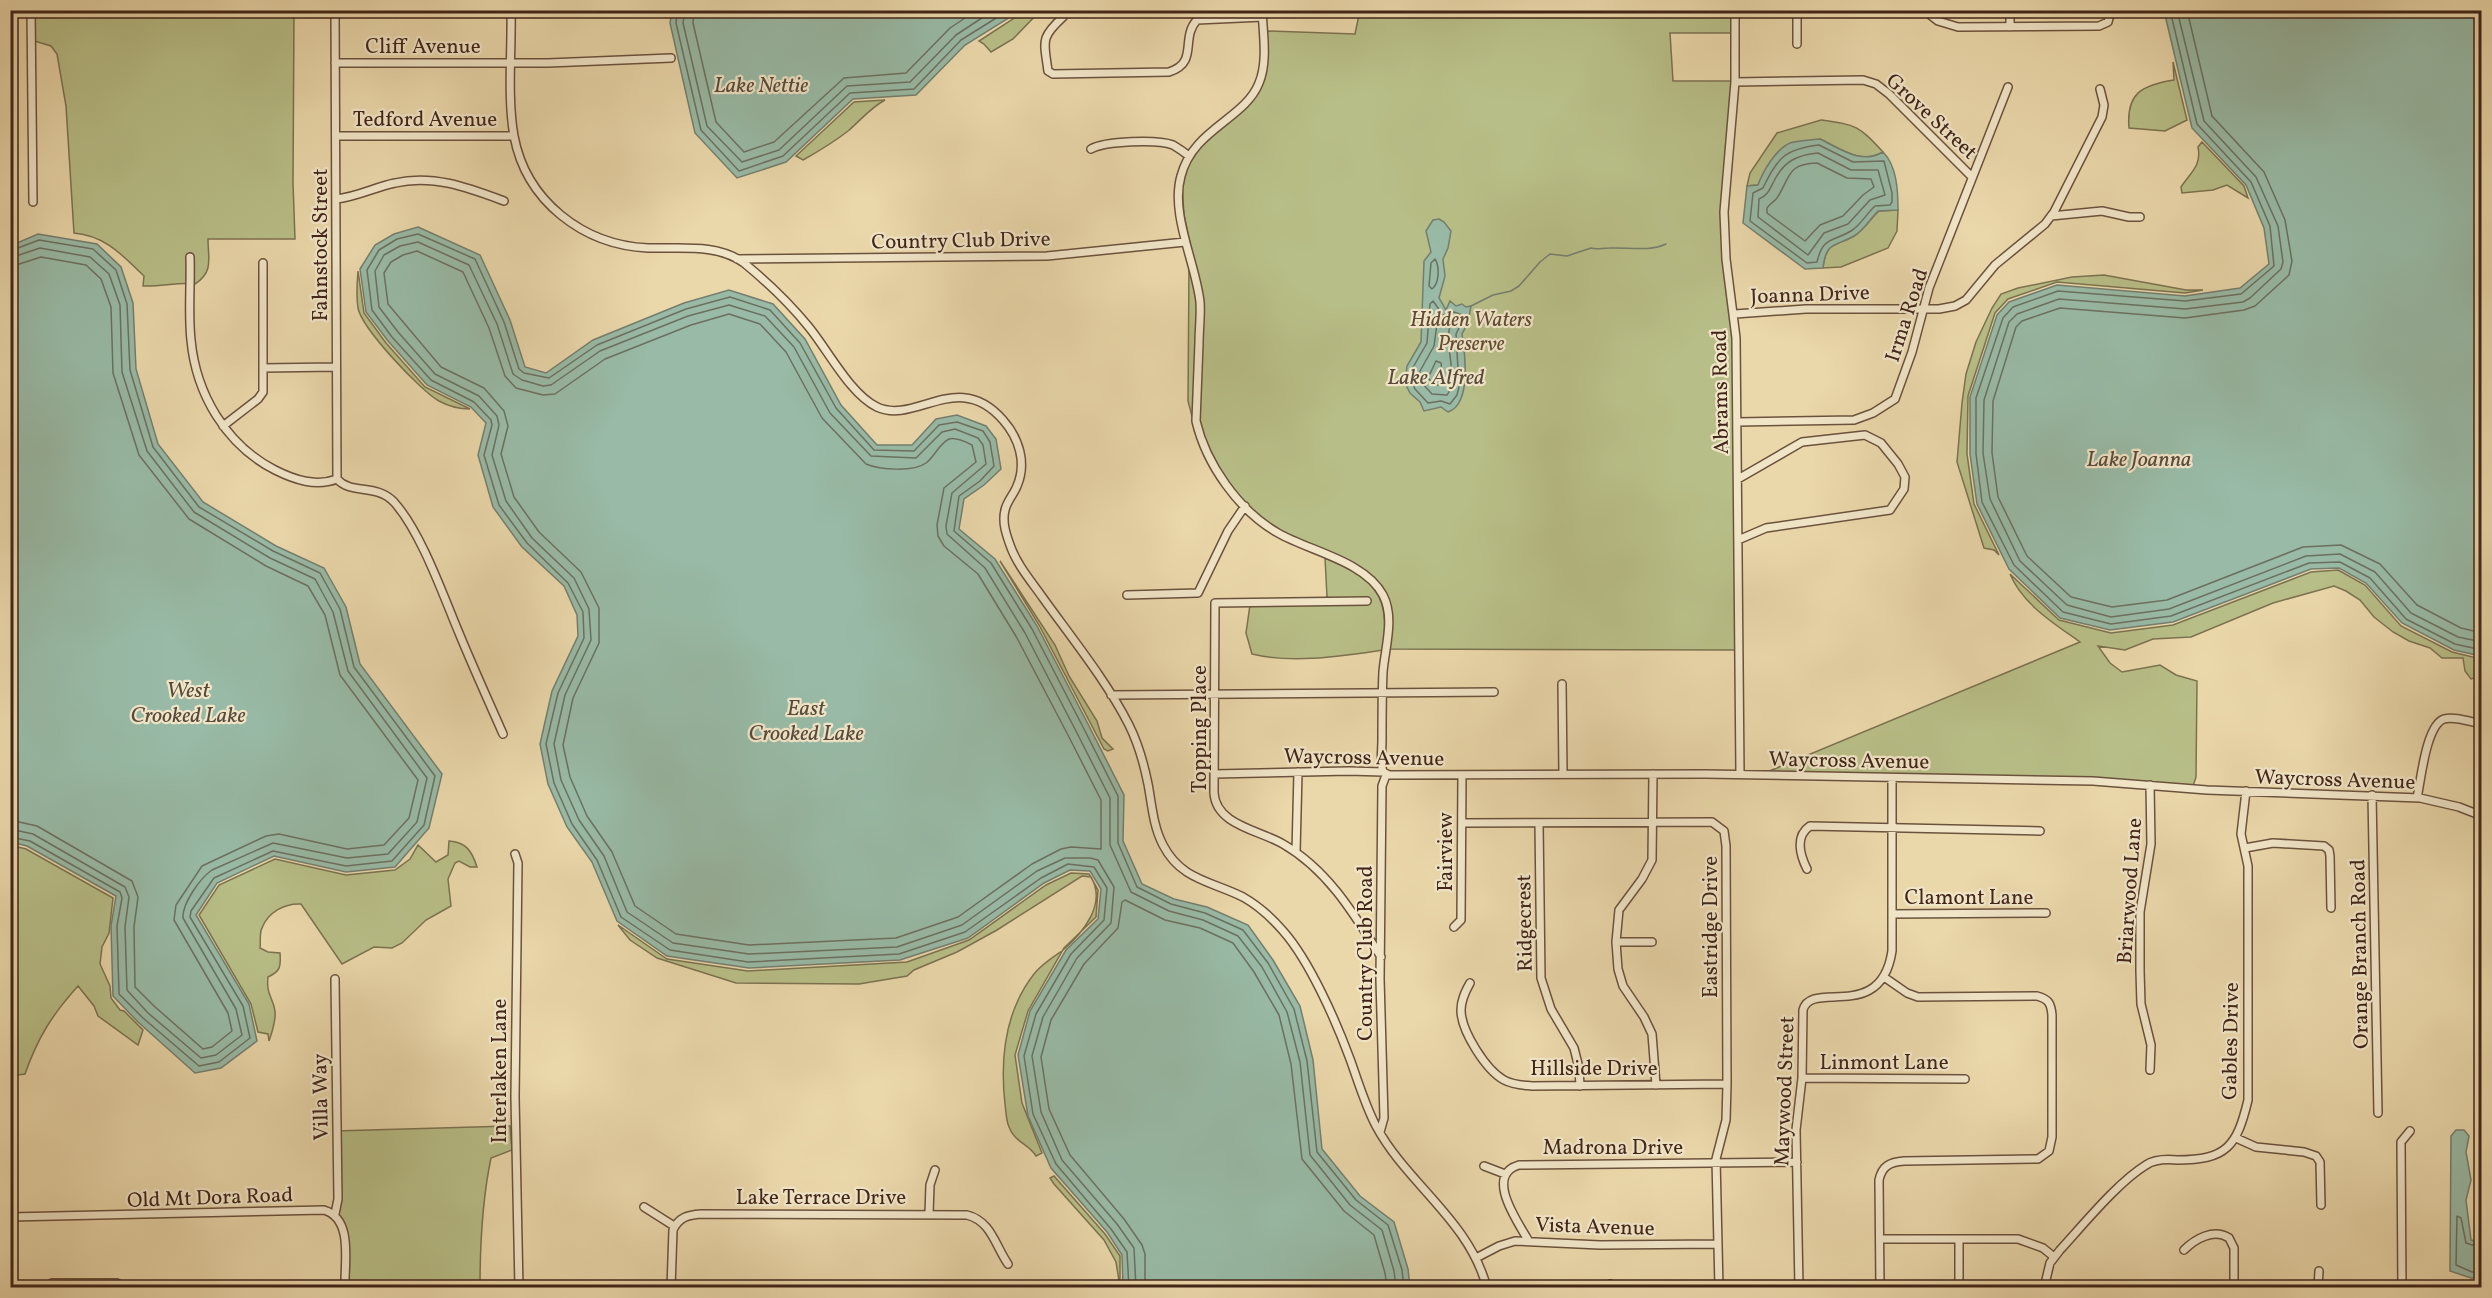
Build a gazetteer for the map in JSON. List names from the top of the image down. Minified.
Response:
{"streets":{"street":["Cliff Avenue","Grove Street","Tedford Avenue","Country Club Drive","Fahnstock Street","Joanna Drive","Irma Road","Abrams Road","Topping Place","Waycross Avenue","Fairview","Briarwood Lane","Clamont Lane","Ridgecrest","Eastridge Drive","Country Club Road","Orange Branch Road","Gables Drive","Linmont Lane","Hillside Drive","Interlaken Lane","Maywood Street","Villa Way","Madrona Drive","Old Mt Dora Road","Lake Terrace Drive","Vista Avenue"]},"crossings":[["Cliff Avenue","Fahnstock Street"],["Grove Street","Irma Road"],["Grove Street","Abrams Road"],["Tedford Avenue","Fahnstock Street"],["Country Club Drive","Country Club Road"],["Joanna Drive","Irma Road"],["Joanna Drive","Abrams Road"],["Irma Road","Abrams Road"],["Abrams Road","Waycross Avenue"],["Topping Place","Waycross Avenue"],["Topping Place","Country Club Road"],["Waycross Avenue","Fairview"],["Waycross Avenue","Briarwood Lane"],["Waycross Avenue","Country Club Road"],["Waycross Avenue","Orange Branch Road"],["Waycross Avenue","Gables Drive"],["Fairview","Eastridge Drive"],["Ridgecrest","Eastridge Drive"],["Ridgecrest","Hillside Drive"],["Eastridge Drive","Hillside Drive"],["Eastridge Drive","Madrona Drive"],["Eastridge Drive","Vista Avenue"],["Linmont Lane","Maywood Street"],["Maywood Street","Madrona Drive"],["Villa Way","Old Mt Dora Road"]],"water":["Lake Nettie","Lake Alfred","Lake Joanna","West Crooked Lake","East Crooked Lake"],"parks":["Hidden Waters Preserve"]}
